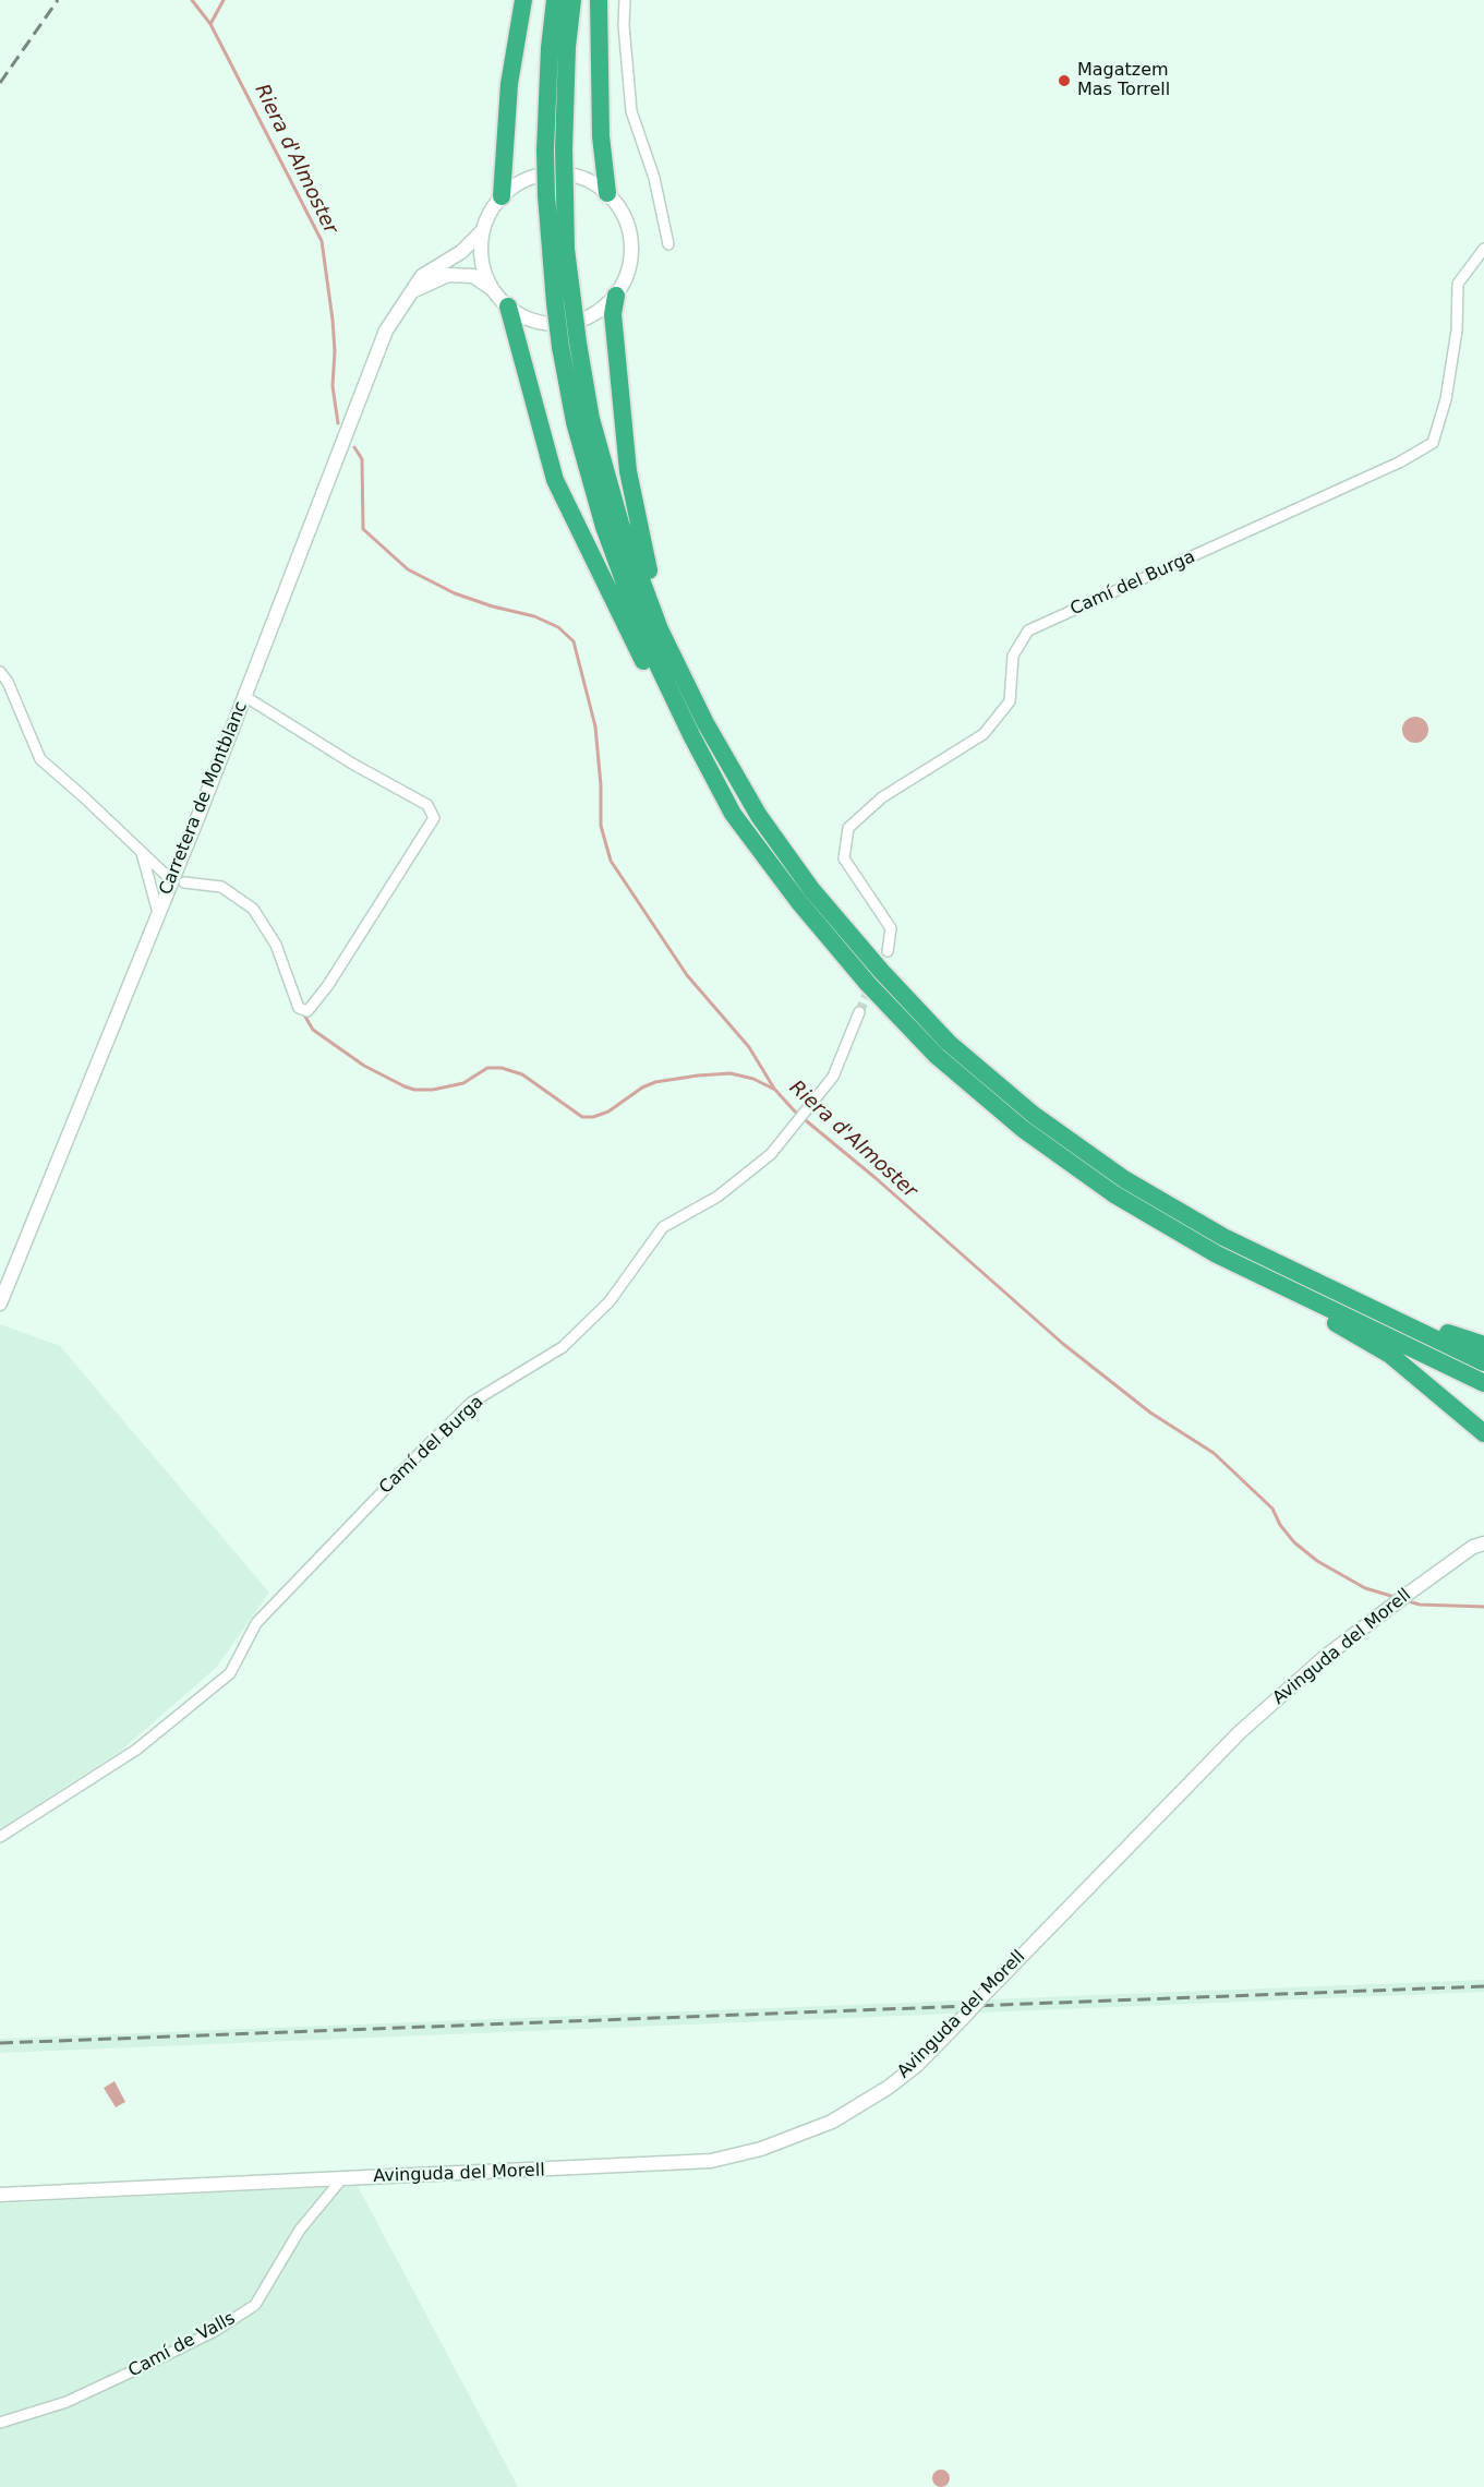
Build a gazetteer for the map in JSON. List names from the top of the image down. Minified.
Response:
{"streets":{"street":["Camí del Burga","Carretera de Montblanc","Avinguda del Morell","Camí de Valls"]},"crossings":[["Avinguda del Morell","Camí de Valls"]],"water":["Riera d'Almoster"],"places":["Magatzem Mas Torrell"]}
